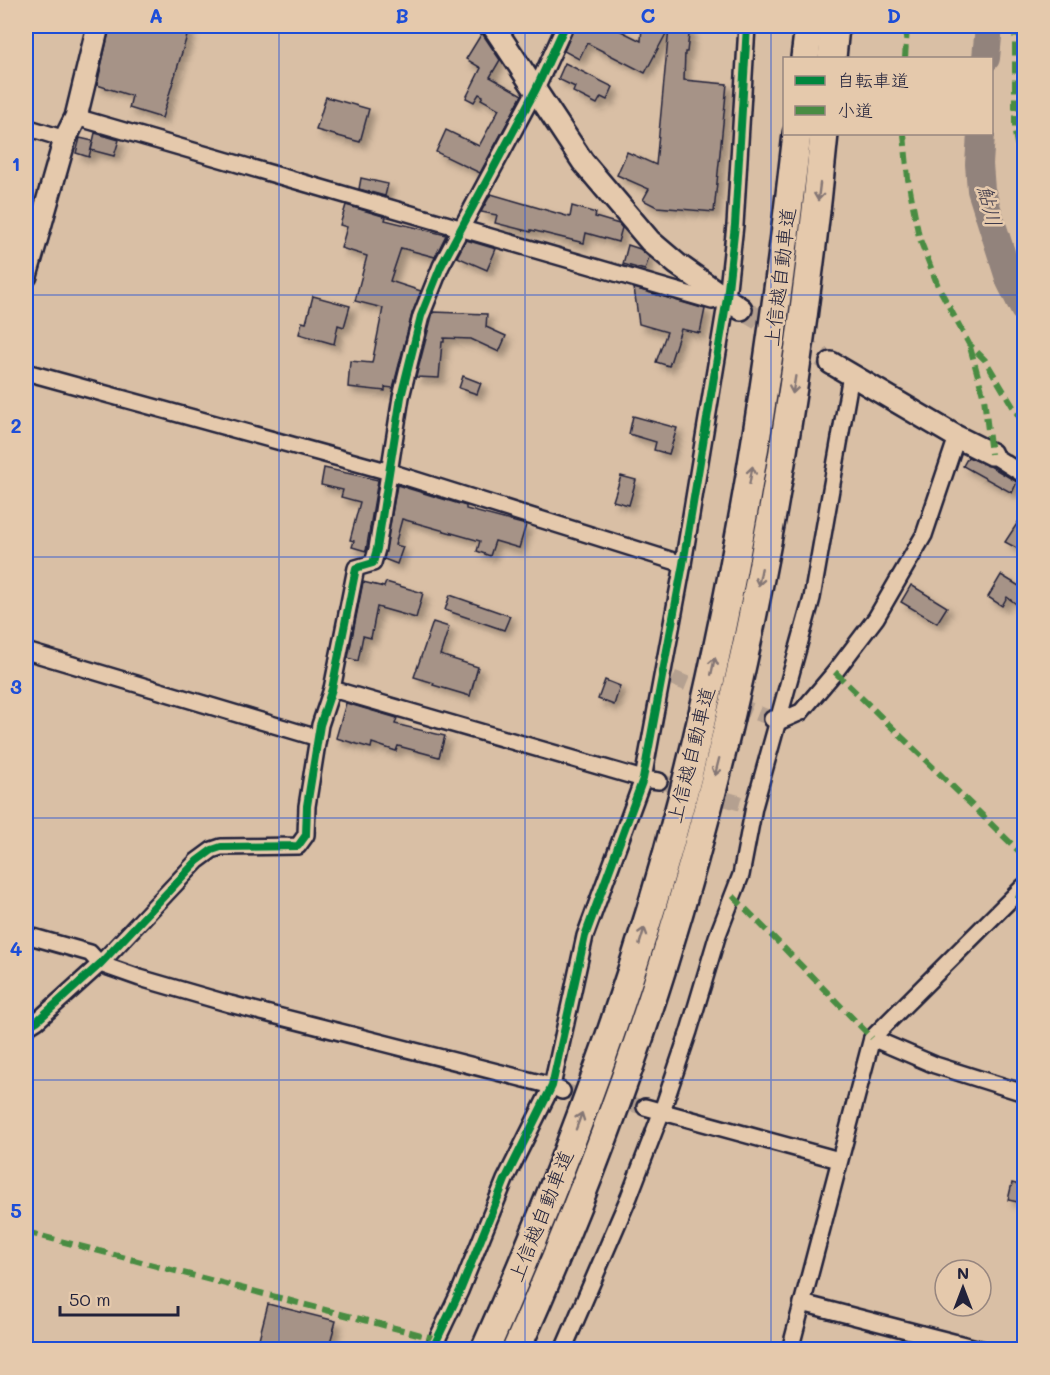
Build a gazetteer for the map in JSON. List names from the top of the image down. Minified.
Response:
{"streets":{"highway":["上信越自動車道"]},"water":["鮎川"],"legend":["自転車道","小道"],"scale_bar":"50 m","north":"top","grid":{"columns":["A","B","C","D"],"rows":["1","2","3","4","5"]}}
